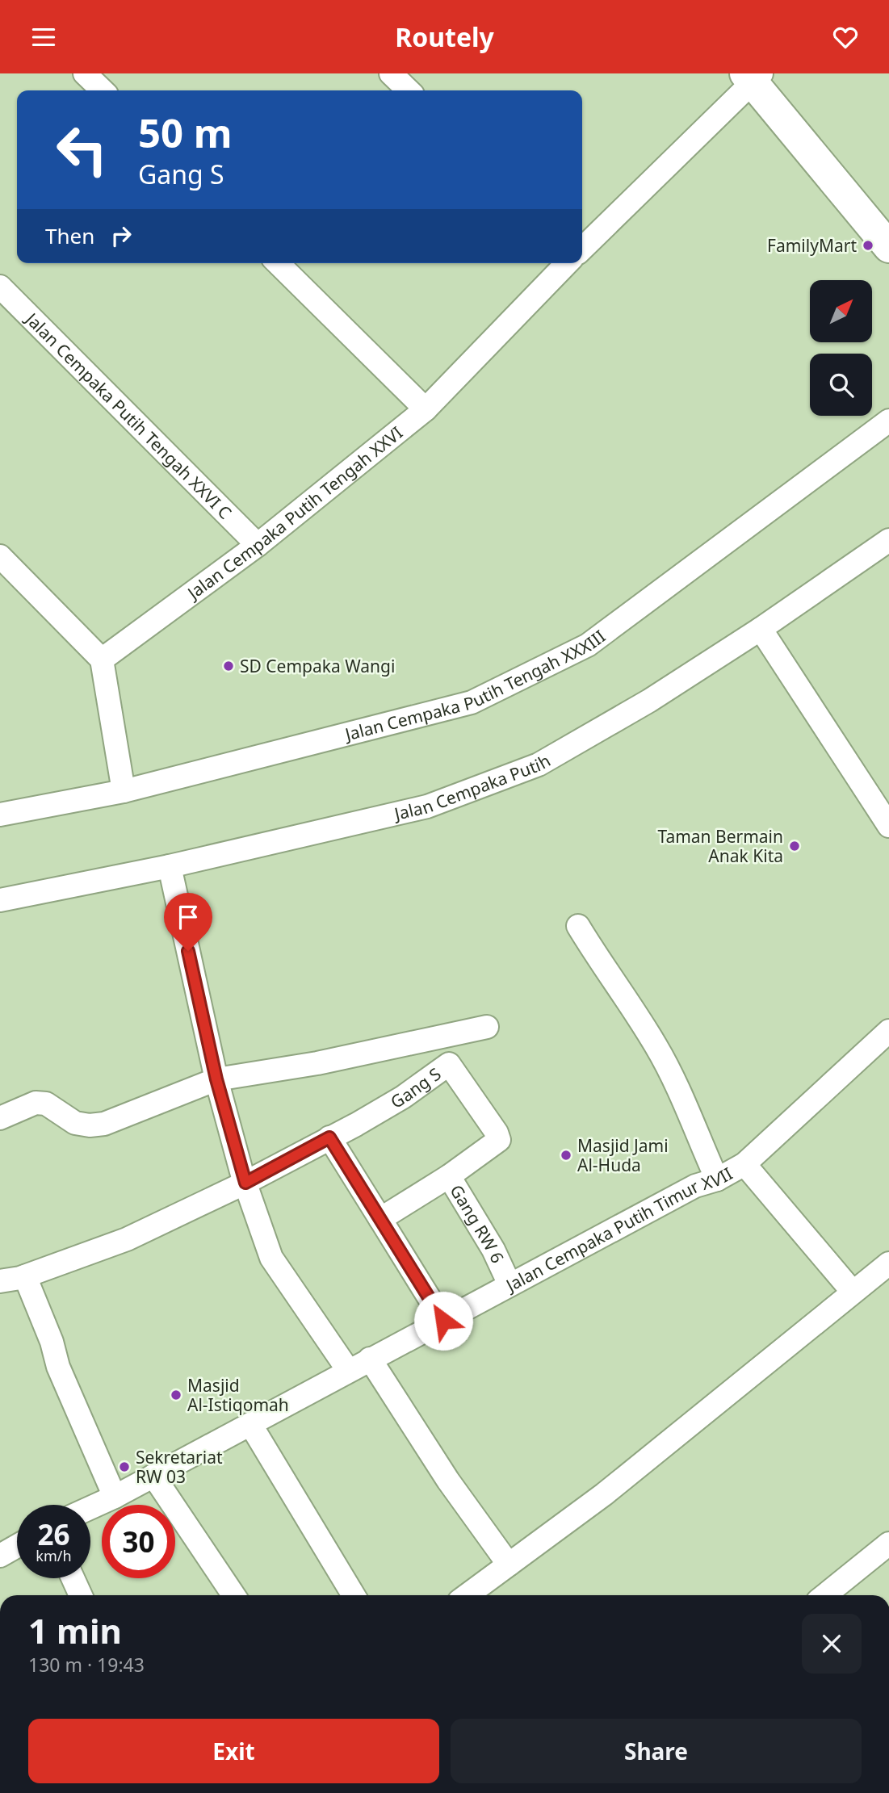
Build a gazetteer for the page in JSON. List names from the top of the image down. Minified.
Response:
{"streets":{"street":["Jalan Cempaka Putih Tengah XXVI C","Jalan Cempaka Putih Tengah XXVI","Jalan Cempaka Putih Tengah XXXIII","Jalan Cempaka Putih","Gang S","Gang RW 6","Jalan Cempaka Putih Timur XVII"]},"crossings":[["Jalan Cempaka Putih Tengah XXVI C","Jalan Cempaka Putih Tengah XXVI"],["Gang S","Gang RW 6"],["Gang RW 6","Jalan Cempaka Putih Timur XVII"]],"places":["FamilyMart","SD Cempaka Wangi","Taman Bermain Anak Kita","Masjid Jami Al-Huda","Masjid Al-Istiqomah","Sekretariat RW 03"],"north":"top right","page":{"header":"Routely","turn":["50 m","Gang S"],"then":"Then","speed":"26 km/h","limit":"30","heading":["1 min","130 m · 19:43"],"buttons":["Exit","Share"]}}
